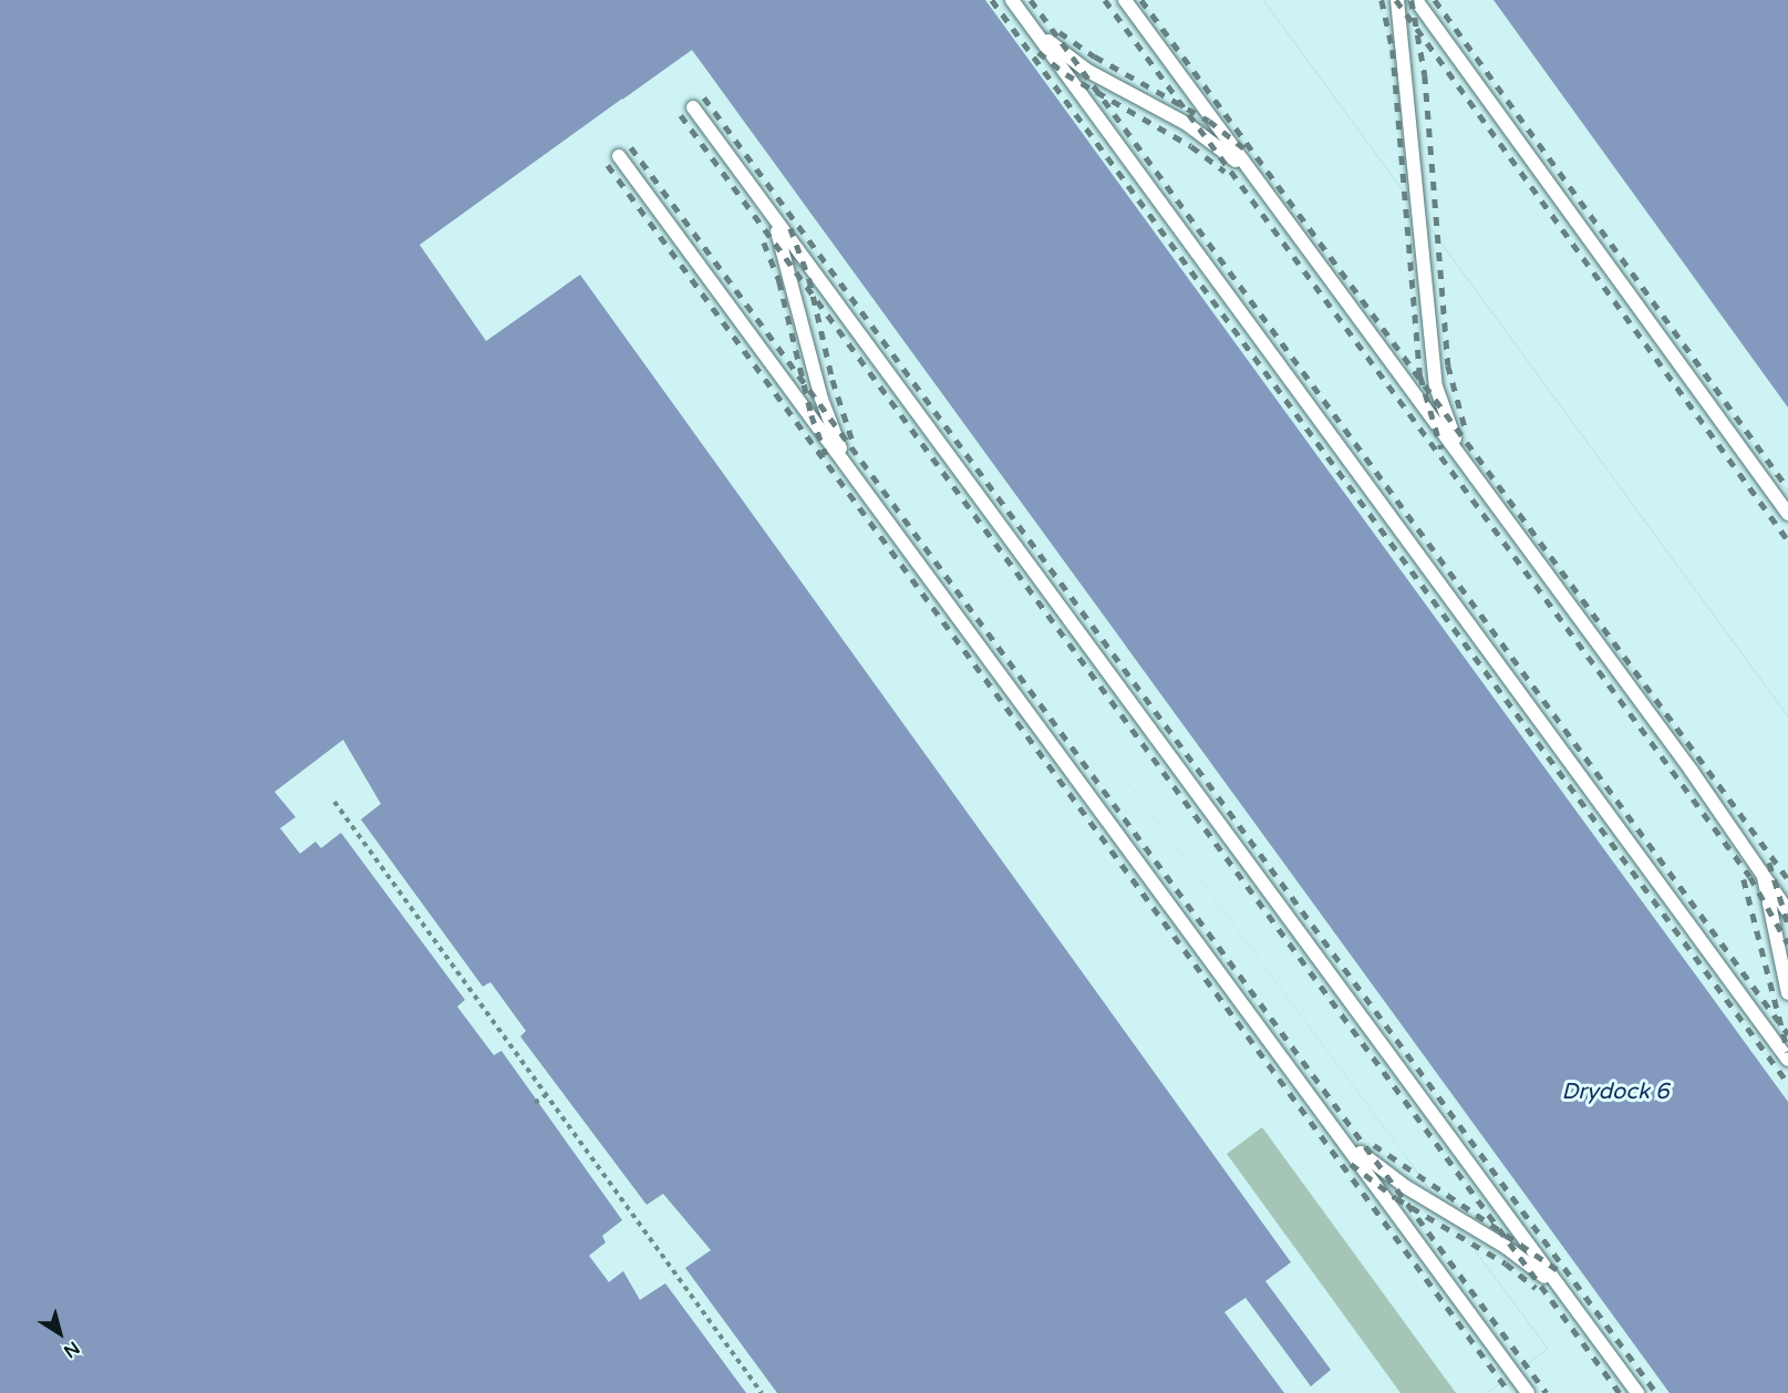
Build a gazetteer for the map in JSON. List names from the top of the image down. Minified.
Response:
{"water":["Drydock 6"],"north":"bottom right"}
